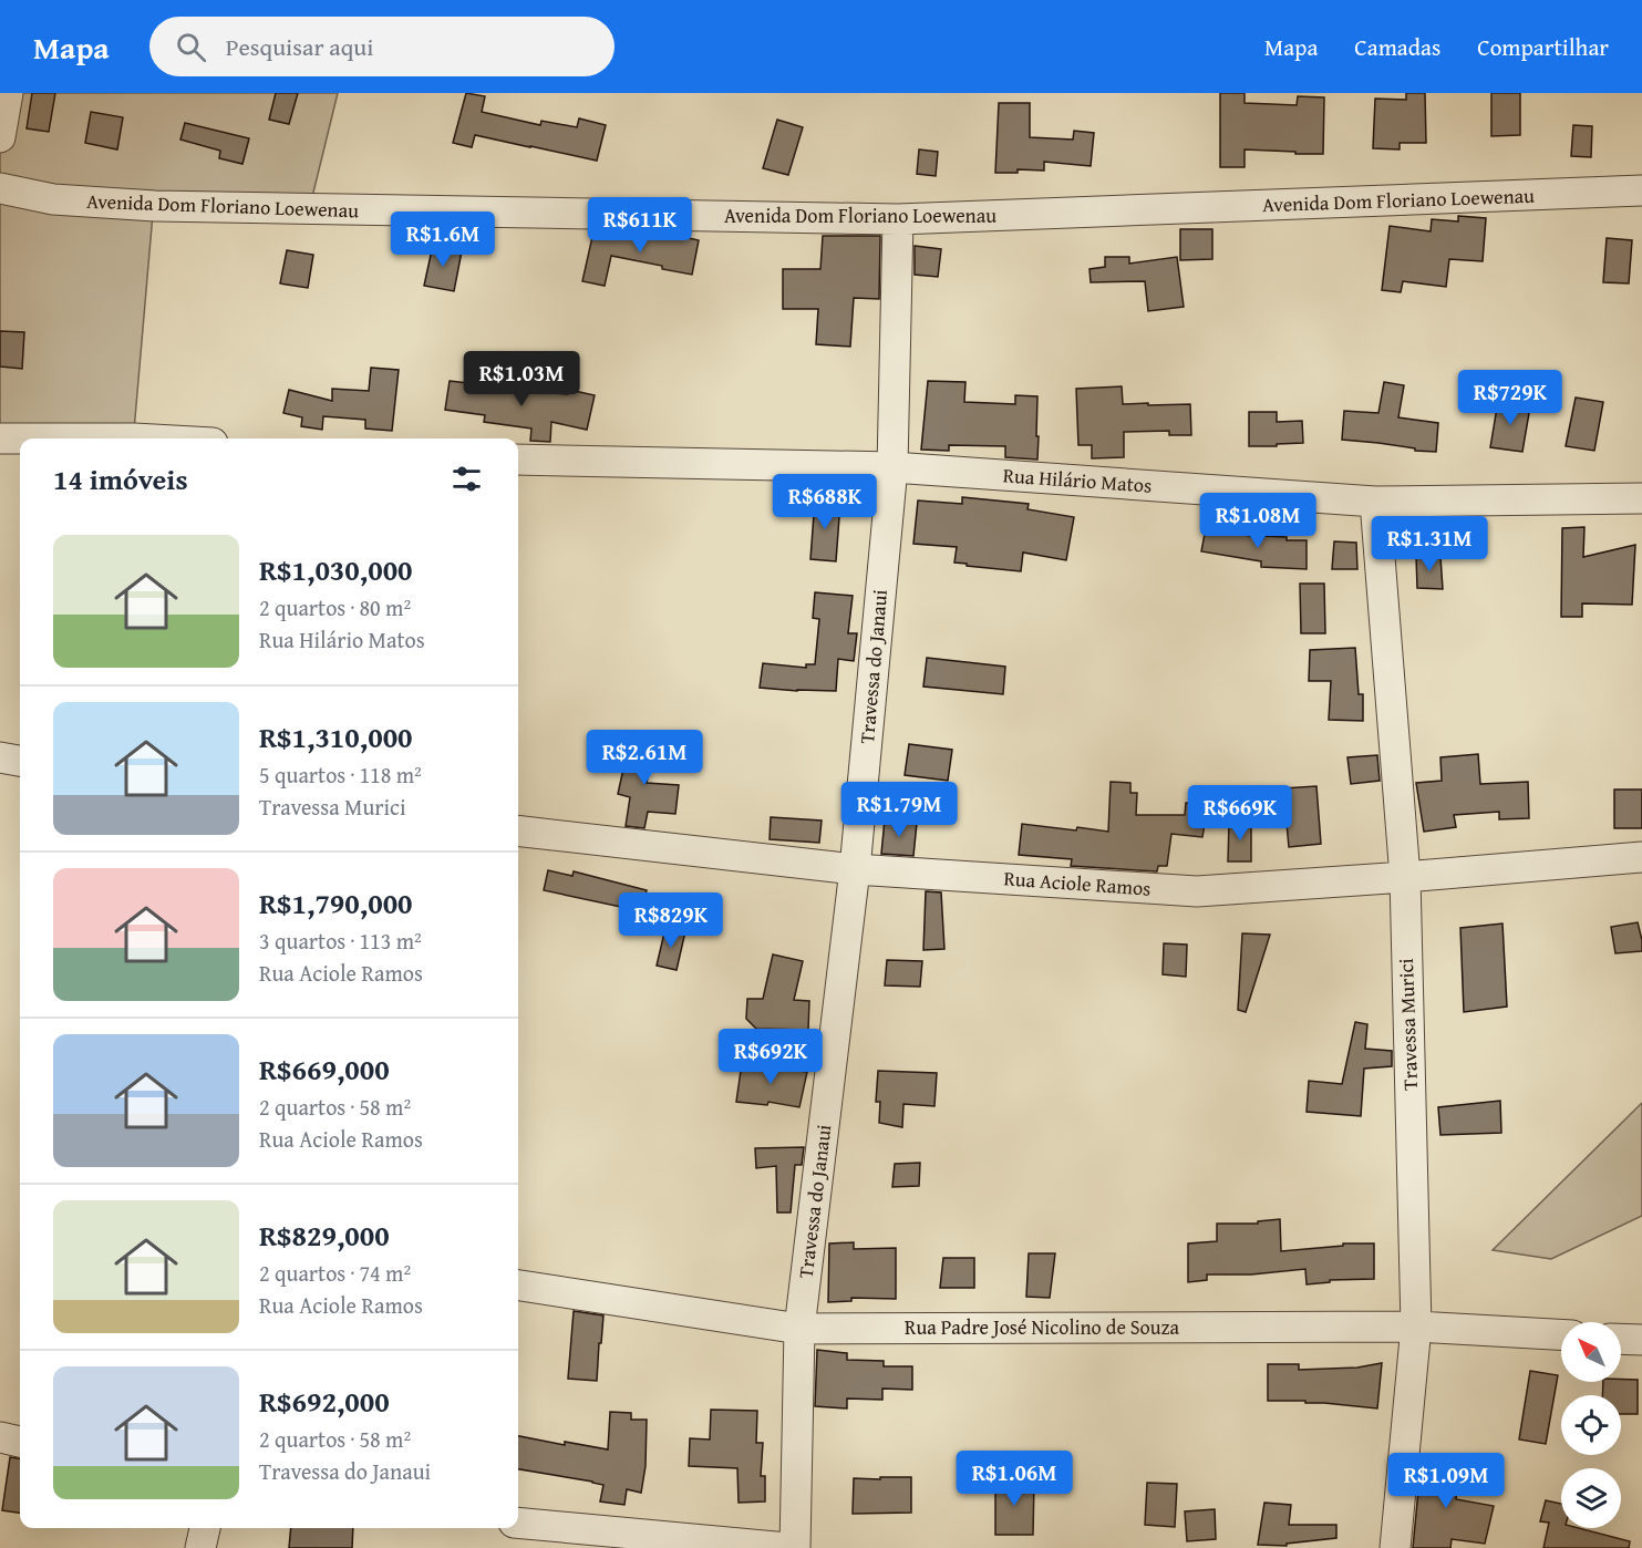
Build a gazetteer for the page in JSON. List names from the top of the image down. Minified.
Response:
{"streets":{"street":["Avenida Dom Floriano Loewenau","Rua Hilário Matos","Travessa do Janaui","Rua Aciole Ramos","Travessa Murici","Rua Padre José Nicolino de Souza"]},"crossings":[["Avenida Dom Floriano Loewenau","Travessa do Janaui"],["Rua Hilário Matos","Travessa do Janaui"],["Rua Hilário Matos","Travessa Murici"],["Travessa do Janaui","Rua Aciole Ramos"],["Travessa do Janaui","Rua Padre José Nicolino de Souza"],["Rua Aciole Ramos","Travessa Murici"],["Travessa Murici","Rua Padre José Nicolino de Souza"]],"north":"top left","page":{"header":"Mapa","search":"Pesquisar aqui","nav":["Mapa","Camadas","Compartilhar"],"price":["R$611K","R$1.6M","R$1.03M","R$729K","R$688K","R$1.08M","R$1.31M","R$2.61M","R$1.79M","R$669K","R$829K","R$692K","R$1.06M","R$1.09M"],"heading":"14 imóveis","list":[{"name":"R$1,030,000","note":"2 quartos · 80 m² · Rua Hilário Matos"},{"name":"R$1,310,000","note":"5 quartos · 118 m² · Travessa Murici"},{"name":"R$1,790,000","note":"3 quartos · 113 m² · Rua Aciole Ramos"},{"name":"R$669,000","note":"2 quartos · 58 m² · Rua Aciole Ramos"},{"name":"R$829,000","note":"2 quartos · 74 m² · Rua Aciole Ramos"},{"name":"R$692,000","note":"2 quartos · 58 m² · Travessa do Janaui"}]}}
